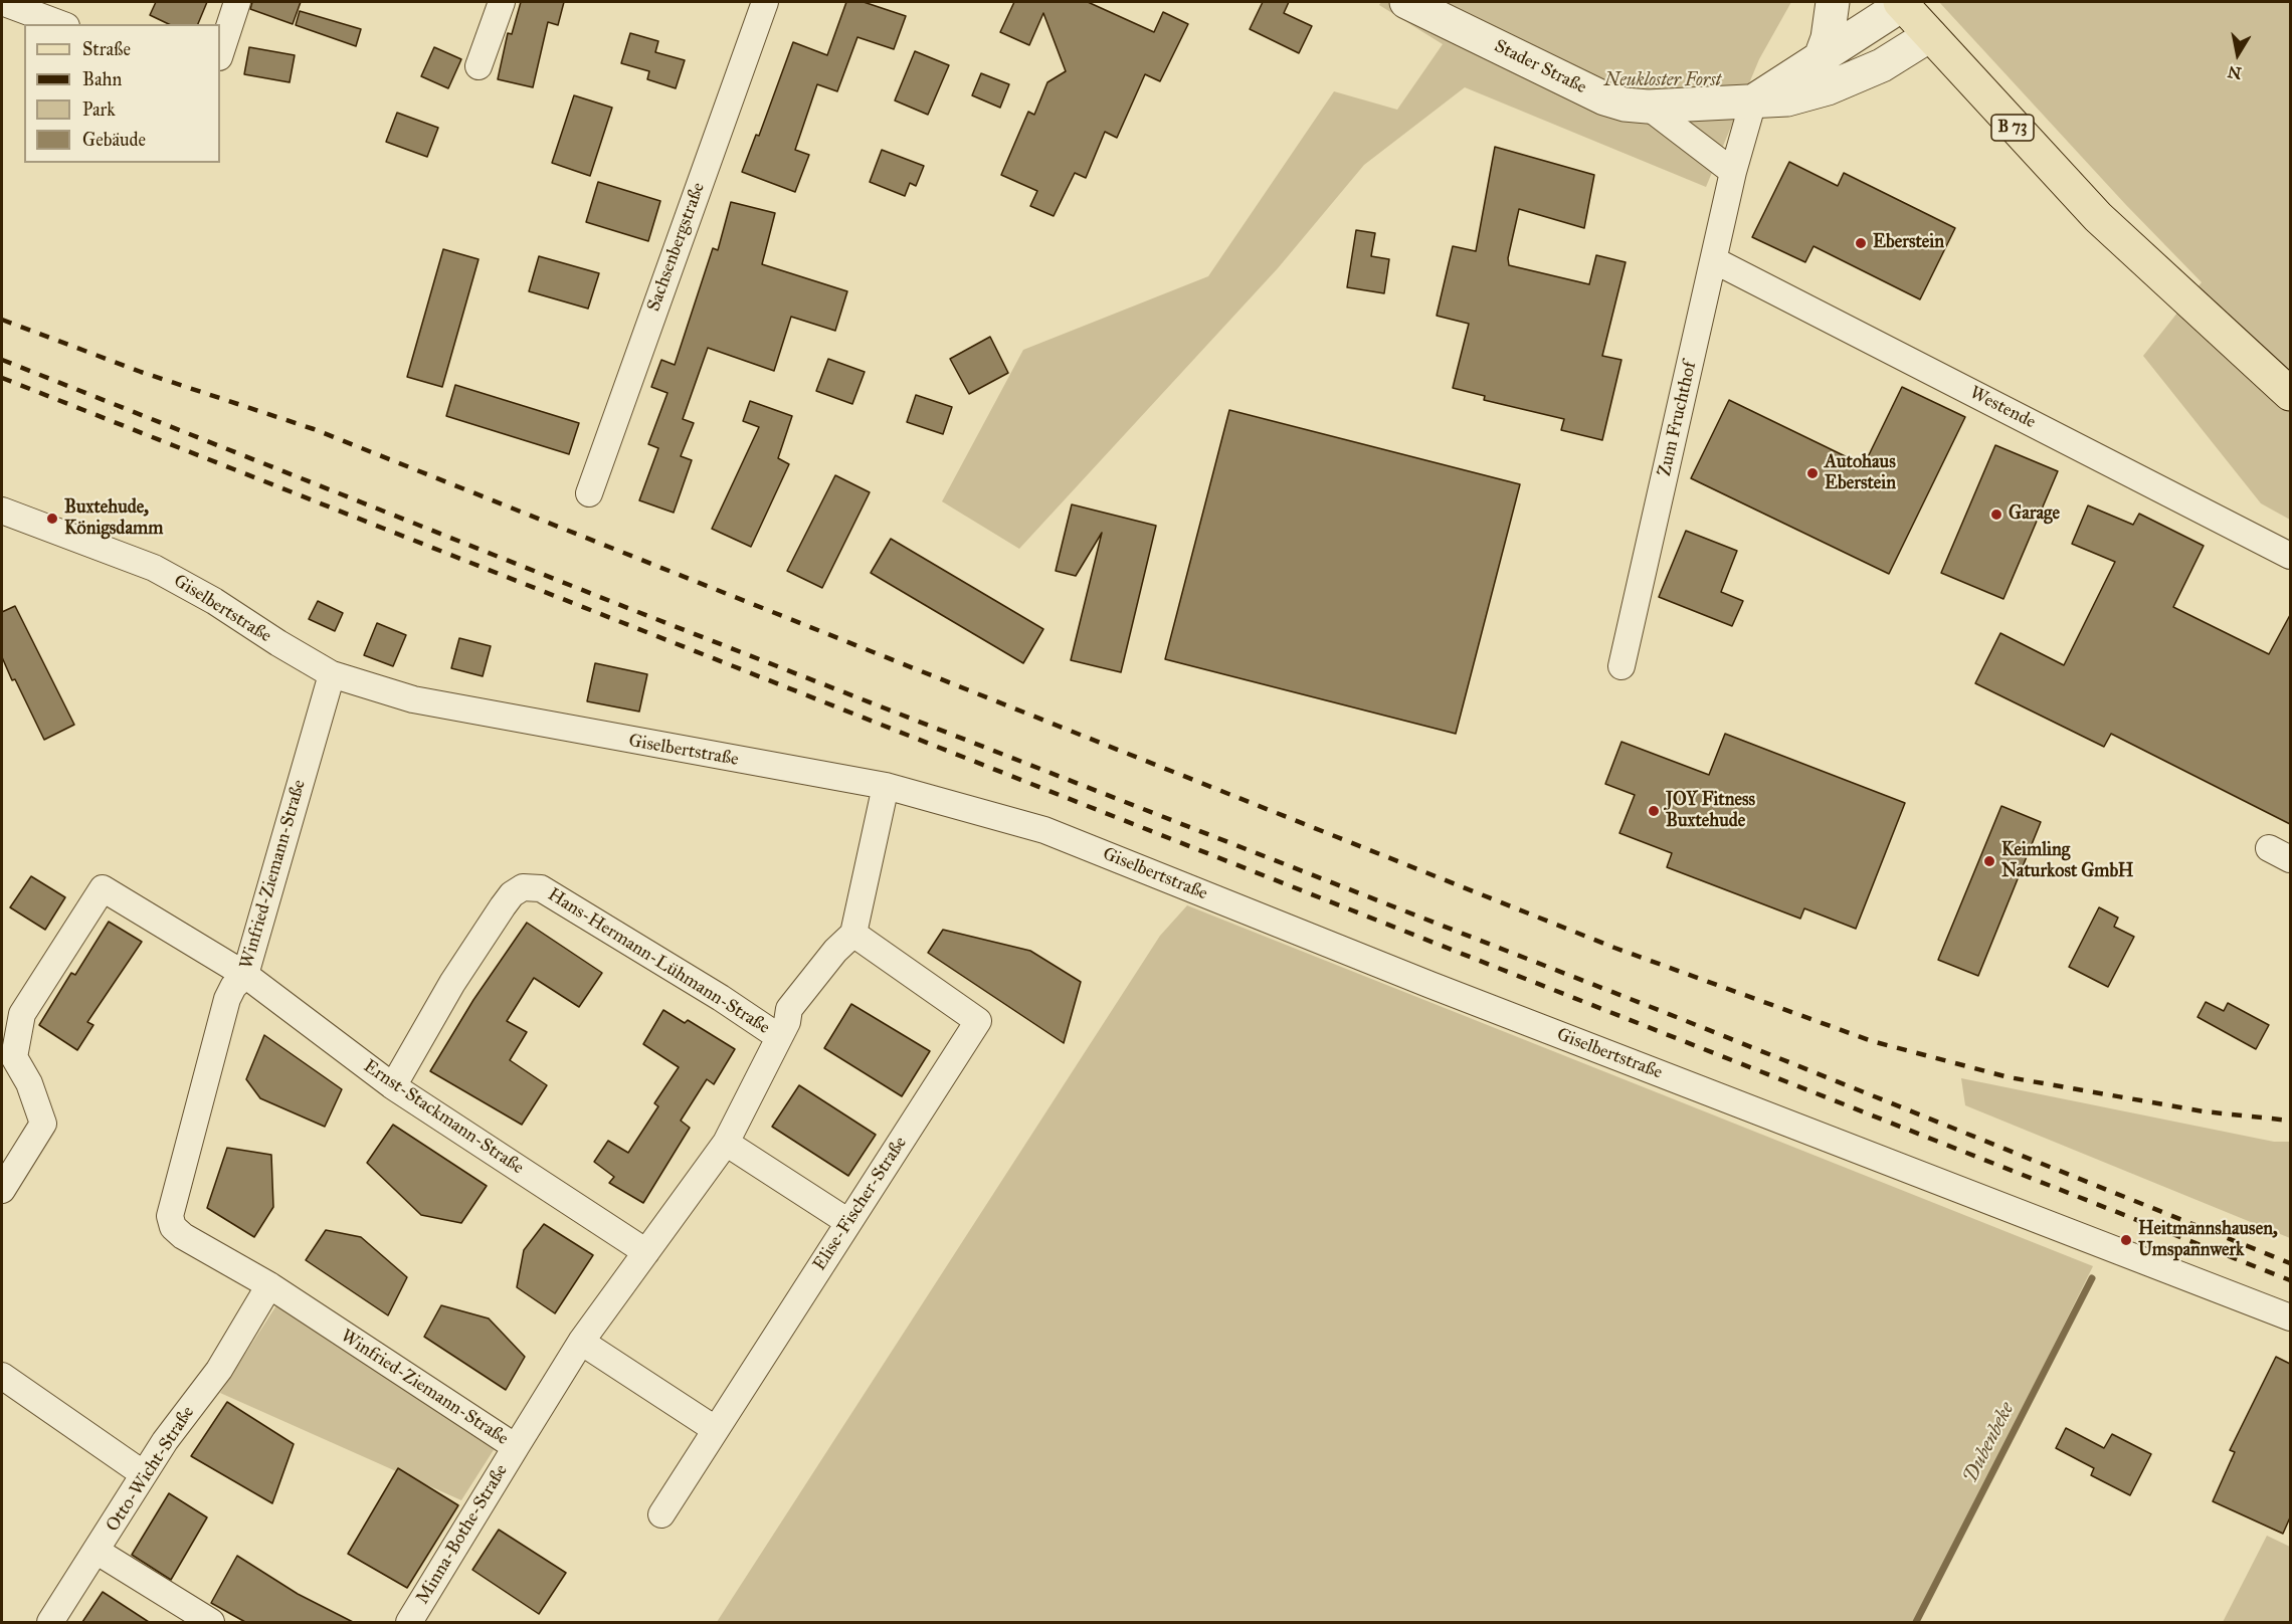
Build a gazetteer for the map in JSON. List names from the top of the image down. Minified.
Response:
{"streets":{"main road":["B 73"],"street":["Stader Straße","Sachsenbergstraße","Westende","Zum Fruchthof","Giselbertstraße","Winfried-Ziemann-Straße","Hans-Hermann-Lühmann-Straße","Ernst-Stackmann-Straße","Elise-Fischer-Straße","Otto-Wicht-Straße","Minna-Bothe-Straße"]},"crossings":[["Stader Straße","B 73"],["Stader Straße","Zum Fruchthof"],["Westende","Zum Fruchthof"],["Giselbertstraße","Winfried-Ziemann-Straße"],["Winfried-Ziemann-Straße","Hans-Hermann-Lühmann-Straße"],["Winfried-Ziemann-Straße","Ernst-Stackmann-Straße"],["Winfried-Ziemann-Straße","Elise-Fischer-Straße"],["Winfried-Ziemann-Straße","Otto-Wicht-Straße"],["Winfried-Ziemann-Straße","Minna-Bothe-Straße"],["Hans-Hermann-Lühmann-Straße","Ernst-Stackmann-Straße"]],"water":["Dubenbeke"],"parks":["Neukloster Forst"],"places":["Eberstein","Autohaus Eberstein","Garage","Buxtehude, Königsdamm","JOY Fitness Buxtehude","Keimling Naturkost GmbH","Heitmannshausen, Umspannwerk"],"legend":["Straße","Bahn","Park","Gebäude"],"north":"bottom"}
